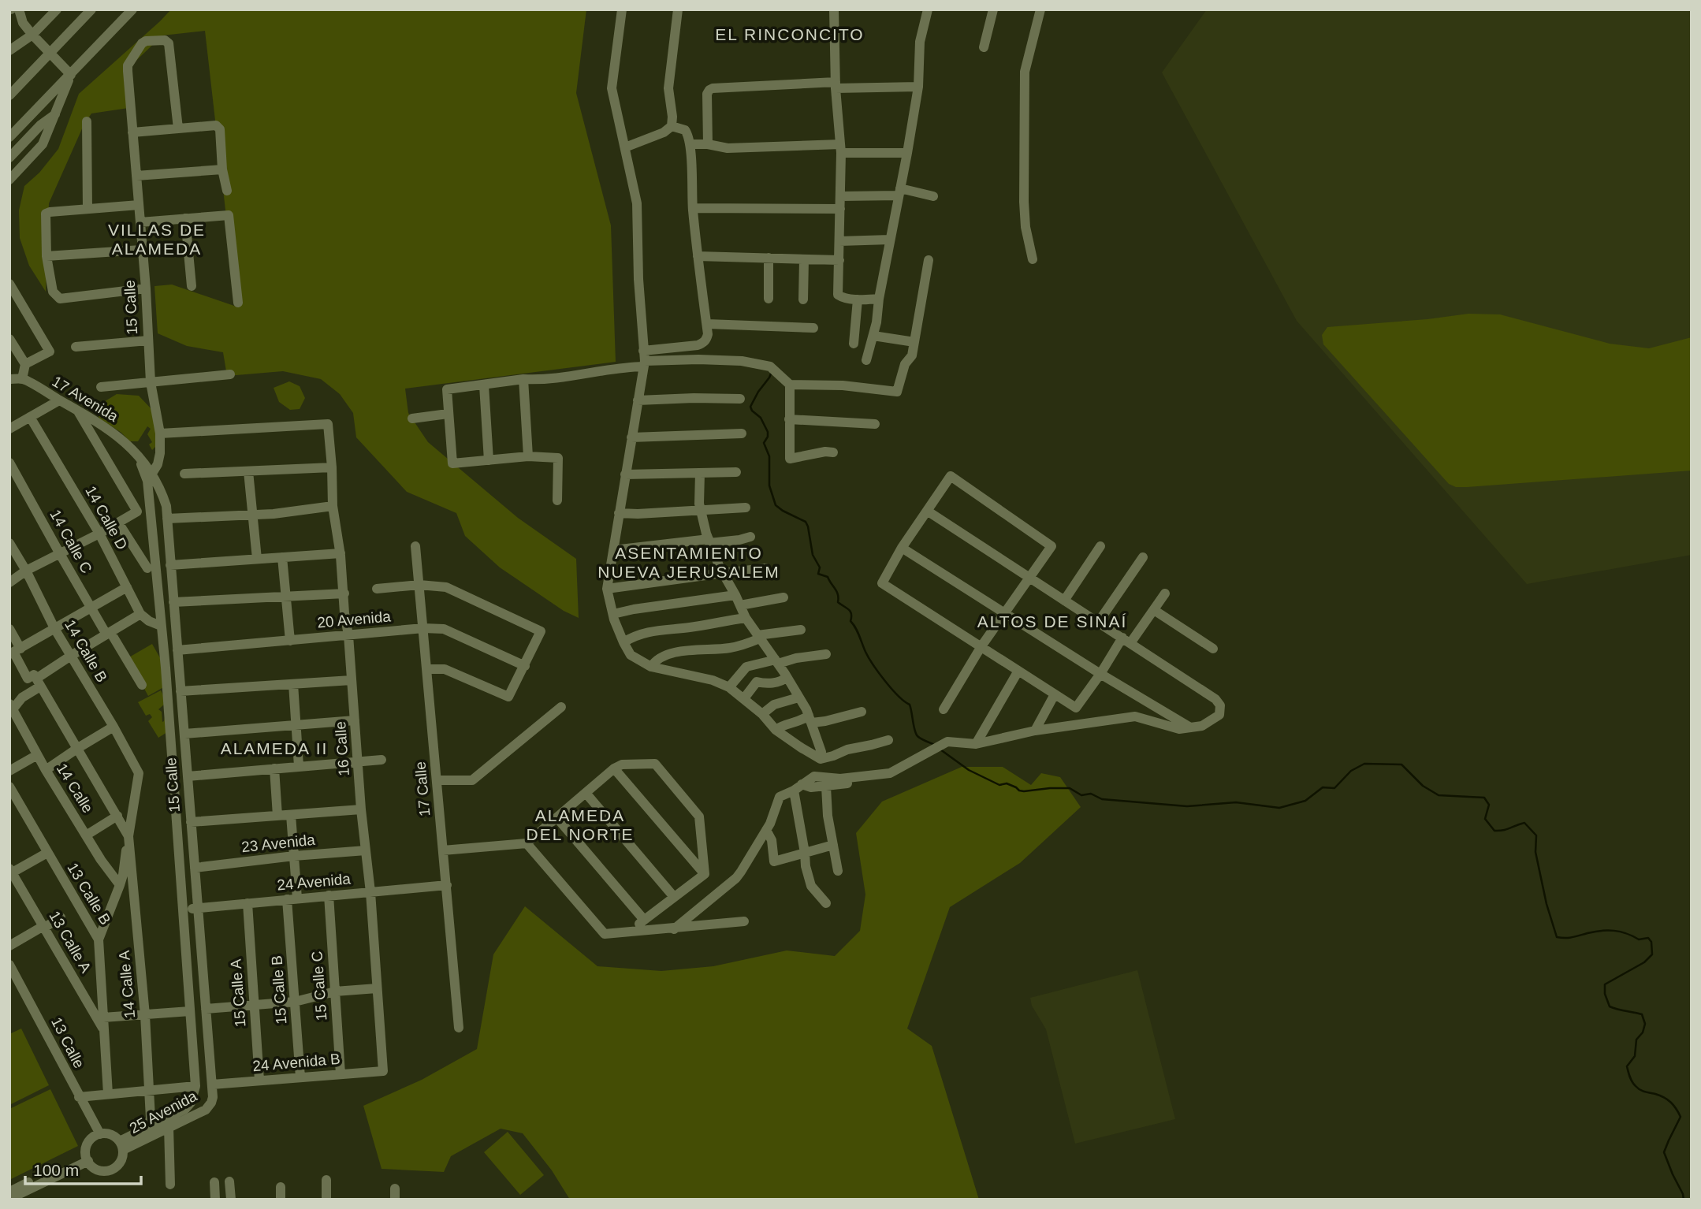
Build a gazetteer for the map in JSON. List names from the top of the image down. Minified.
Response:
{"streets":{"street":["15 Calle","17 Avenida","14 Calle D","14 Calle C","20 Avenida","14 Calle B","16 Calle","14 Calle","17 Calle","23 Avenida","24 Avenida","13 Calle B","13 Calle A","14 Calle A","15 Calle C","15 Calle B","15 Calle A","13 Calle","24 Avenida B","25 Avenida"]},"crossings":[["15 Calle","17 Avenida"],["15 Calle","20 Avenida"],["15 Calle","16 Calle"],["15 Calle","23 Avenida"],["15 Calle","24 Avenida"],["15 Calle","24 Avenida B"],["15 Calle","25 Avenida"],["20 Avenida","16 Calle"],["20 Avenida","17 Calle"],["14 Calle B","14 Calle A"],["16 Calle","23 Avenida"],["16 Calle","24 Avenida"],["16 Calle","24 Avenida B"],["17 Calle","24 Avenida"],["24 Avenida","15 Calle C"],["24 Avenida","15 Calle B"],["24 Avenida","15 Calle A"],["13 Calle B","13 Calle A"],["14 Calle A","25 Avenida"],["15 Calle C","24 Avenida B"],["15 Calle B","24 Avenida B"],["15 Calle A","24 Avenida B"],["13 Calle","25 Avenida"]],"districts":["EL RINCONCITO","VILLAS DE ALAMEDA","ASENTAMIENTO NUEVA JERUSALEM","ALTOS DE SINAÍ","ALAMEDA II","ALAMEDA DEL NORTE"],"scale_bar":"100 m"}
